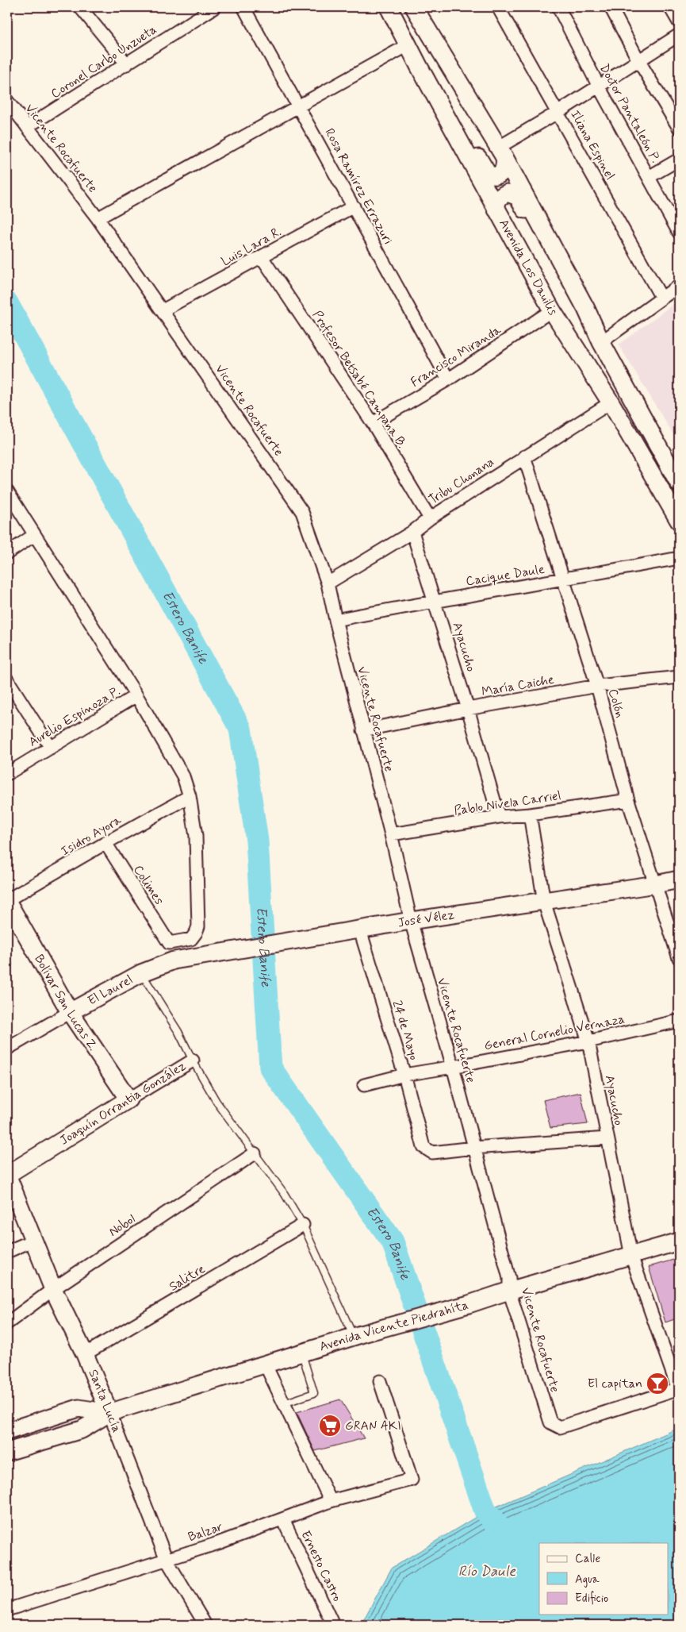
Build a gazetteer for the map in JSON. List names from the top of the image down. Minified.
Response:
{"streets":{"street":["Coronel Carbo Unzueta","Doctor Pantaleón P.","Iliana Espinel","Vicente Rocafuerte","Rosa Ramírez Errazuri","Luis Lara R.","Avenida Los Dauilis","Francisco Miranda","Profesor Betsabé Campana B.","Tribu Chonana","Cacique Daule","Ayacucho","María Caiche","Colón","Aurelio Espinoza P.","Pablo Nivela Carriel","Isidro Ayora","Colimes","José Vélez","El Laurel","Bolívar San Lucas Z.","24 de Mayo","General Cornelio Vernaza","Joaquín Orrantia González","Nobol","Salitre","Avenida Vicente Piedrahíta","Santa Lucía","Balzar","Ernesto Castro"]},"crossings":[["Coronel Carbo Unzueta","Vicente Rocafuerte"],["Vicente Rocafuerte","Luis Lara R."],["Vicente Rocafuerte","Tribu Chonana"],["Vicente Rocafuerte","Cacique Daule"],["Vicente Rocafuerte","Ayacucho"],["Vicente Rocafuerte","María Caiche"],["Vicente Rocafuerte","Pablo Nivela Carriel"],["Vicente Rocafuerte","José Vélez"],["Vicente Rocafuerte","24 de Mayo"],["Vicente Rocafuerte","General Cornelio Vernaza"],["Vicente Rocafuerte","Avenida Vicente Piedrahíta"],["Rosa Ramírez Errazuri","Luis Lara R."],["Rosa Ramírez Errazuri","Francisco Miranda"],["Luis Lara R.","Profesor Betsabé Campana B."],["Avenida Los Dauilis","Francisco Miranda"],["Avenida Los Dauilis","Tribu Chonana"],["Francisco Miranda","Profesor Betsabé Campana B."],["Profesor Betsabé Campana B.","Tribu Chonana"],["Tribu Chonana","Ayacucho"],["Tribu Chonana","Colón"],["Cacique Daule","Ayacucho"],["Cacique Daule","Colón"],["Ayacucho","María Caiche"],["Ayacucho","Pablo Nivela Carriel"],["Ayacucho","José Vélez"],["Ayacucho","General Cornelio Vernaza"],["Ayacucho","Avenida Vicente Piedrahíta"],["María Caiche","Colón"],["Colón","Pablo Nivela Carriel"],["Colón","José Vélez"],["Isidro Ayora","Colimes"],["Isidro Ayora","Bolívar San Lucas Z."],["José Vélez","El Laurel"],["José Vélez","24 de Mayo"],["El Laurel","Bolívar San Lucas Z."],["El Laurel","Joaquín Orrantia González"],["Bolívar San Lucas Z.","Joaquín Orrantia González"],["24 de Mayo","General Cornelio Vernaza"],["Joaquín Orrantia González","Santa Lucía"],["Nobol","Santa Lucía"],["Salitre","Santa Lucía"],["Avenida Vicente Piedrahíta","Santa Lucía"],["Santa Lucía","Balzar"],["Balzar","Ernesto Castro"]],"water":["Estero Banife","Río Daule"],"places":{"bar":["El capitan"],"supermarket":["GRAN AKI"]},"legend":["Calle","Agua","Edificio"]}
